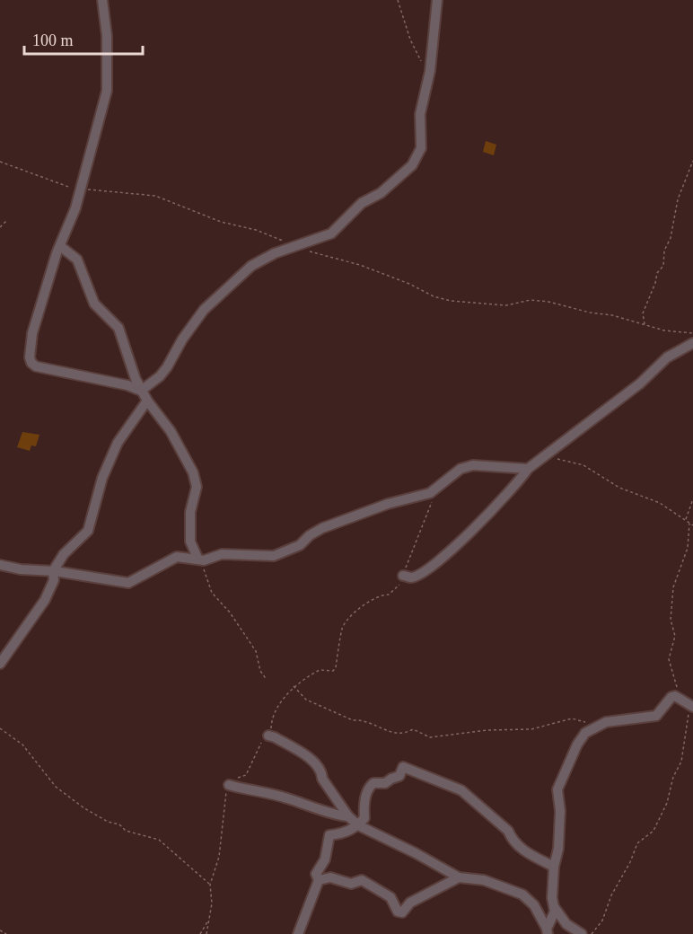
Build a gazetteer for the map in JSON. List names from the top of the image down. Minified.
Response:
{"scale_bar":"100 m"}
